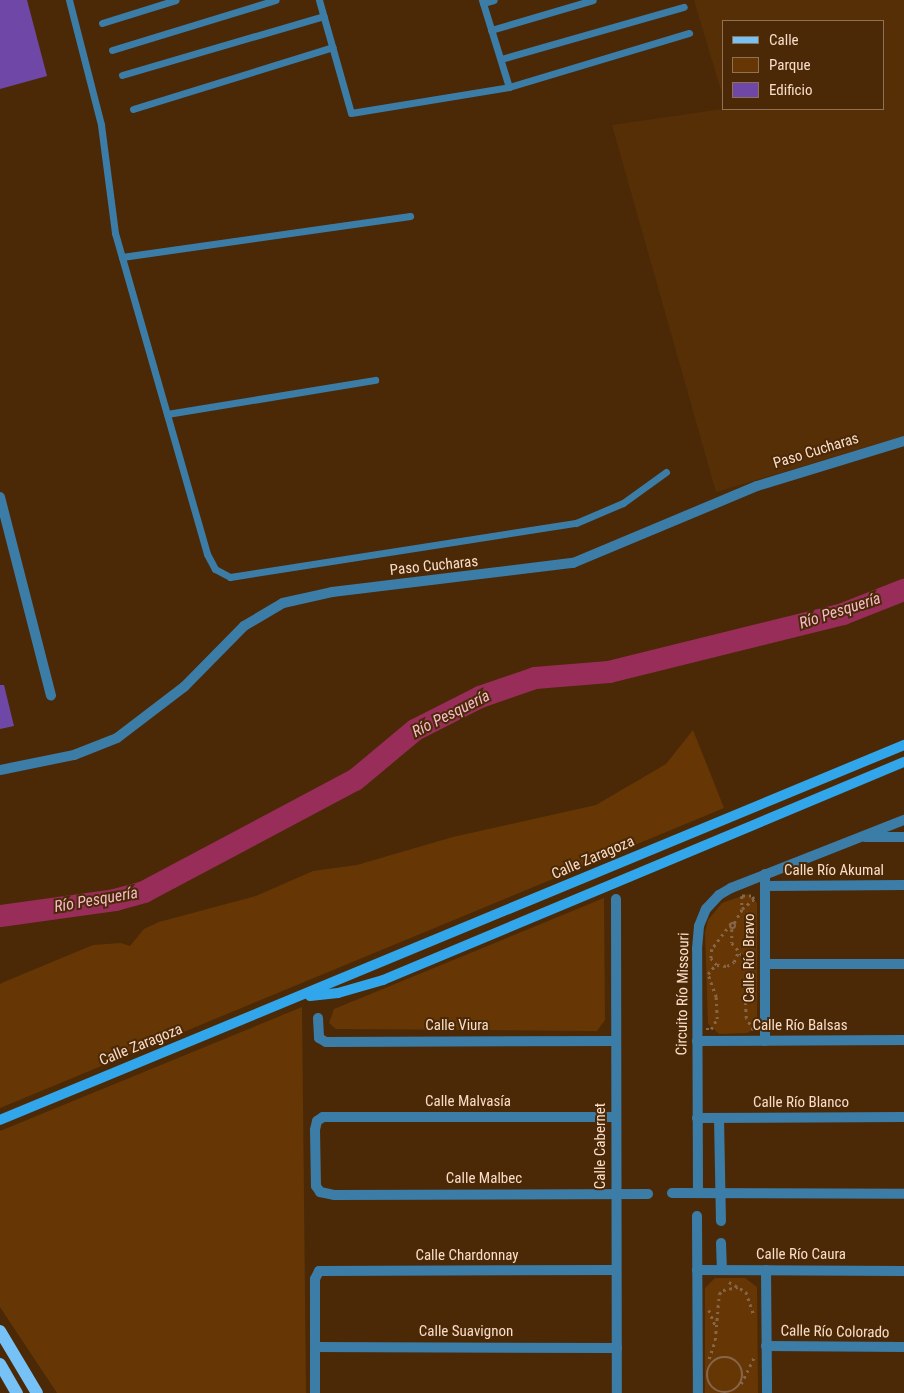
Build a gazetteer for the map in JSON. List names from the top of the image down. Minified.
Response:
{"streets":{"street":["Paso Cucharas","Calle Zaragoza","Calle Río Akumal","Calle Río Bravo","Circuito Río Missouri","Calle Viura","Calle Río Balsas","Calle Malvasía","Calle Río Blanco","Calle Cabernet","Calle Malbec","Calle Río Caura","Calle Chardonnay","Calle Suavignon","Calle Río Colorado"]},"crossings":[["Calle Río Akumal","Calle Río Bravo"],["Calle Río Bravo","Circuito Río Missouri"],["Calle Río Bravo","Calle Río Balsas"],["Circuito Río Missouri","Calle Río Balsas"],["Circuito Río Missouri","Calle Río Blanco"],["Calle Viura","Calle Cabernet"],["Calle Malvasía","Calle Cabernet"],["Calle Malvasía","Calle Malbec"],["Calle Cabernet","Calle Malbec"],["Calle Cabernet","Calle Chardonnay"],["Calle Cabernet","Calle Suavignon"],["Calle Chardonnay","Calle Suavignon"]],"water":["Río Pesquería"],"legend":["Calle","Parque","Edificio"]}
